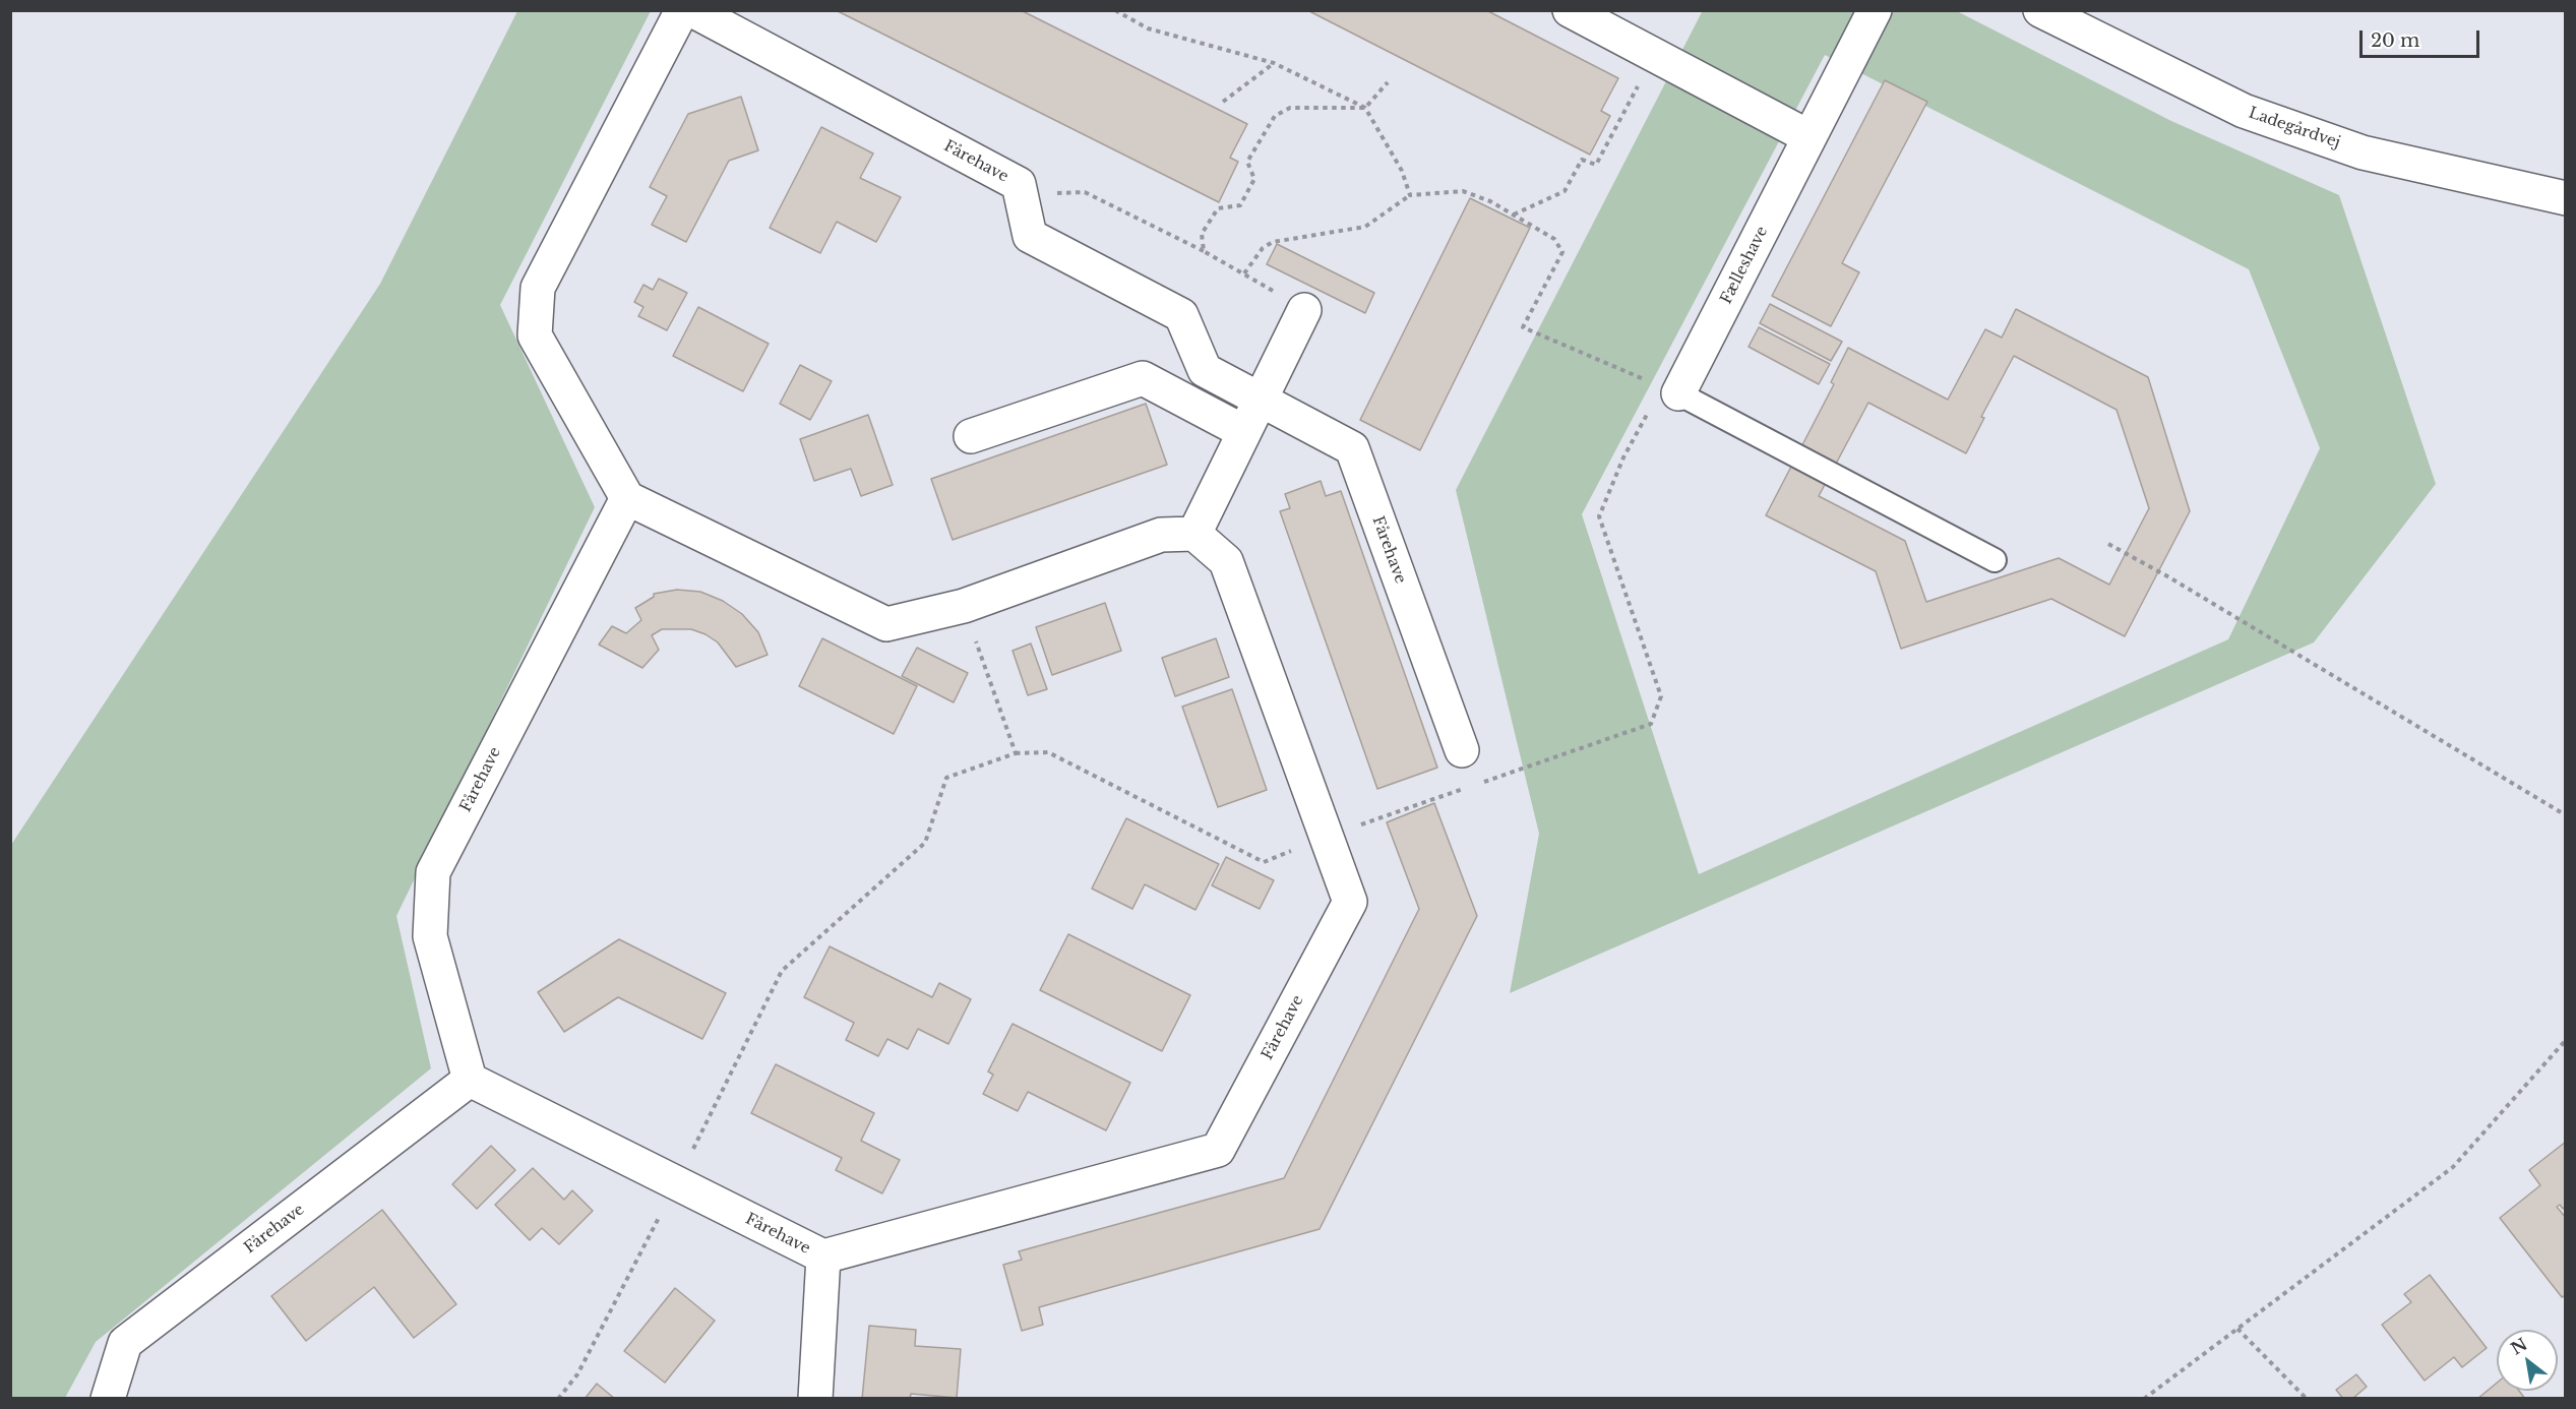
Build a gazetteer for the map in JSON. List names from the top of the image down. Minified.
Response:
{"streets":{"street":["Ladegårdvej","Fårehave","Fælleshave"]},"scale_bar":"20 m","north":"top left"}
